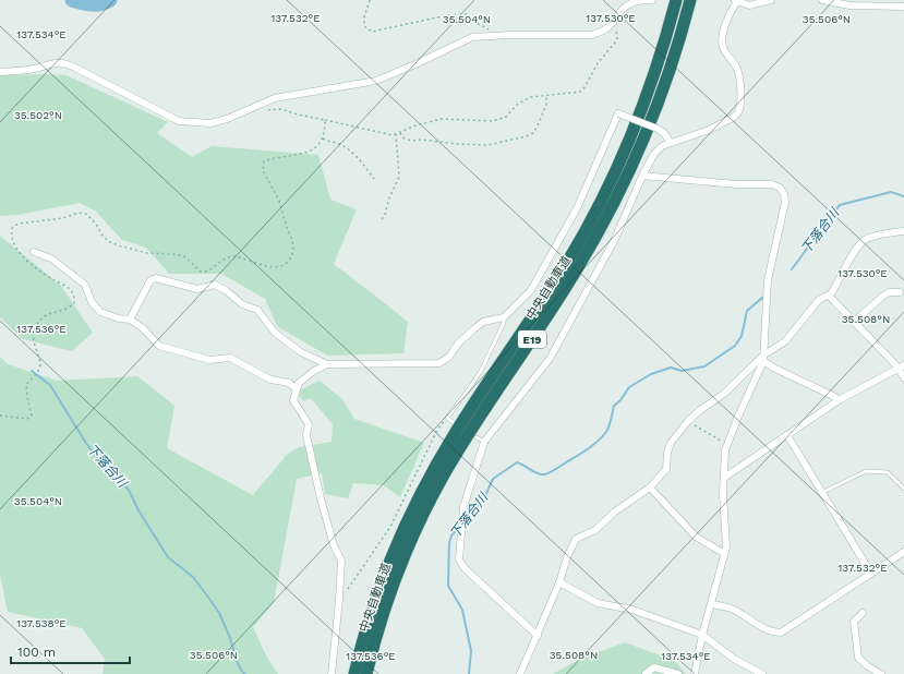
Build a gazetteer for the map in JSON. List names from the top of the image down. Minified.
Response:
{"streets":{"highway":["中央自動車道","E19"]},"water":["下落合川"],"scale_bar":"100 m","coordinates":["137.532°E","137.530°E","35.504°N","35.506°N","137.534°E","35.502°N","35.508°N","137.536°E","137.538°E"]}
